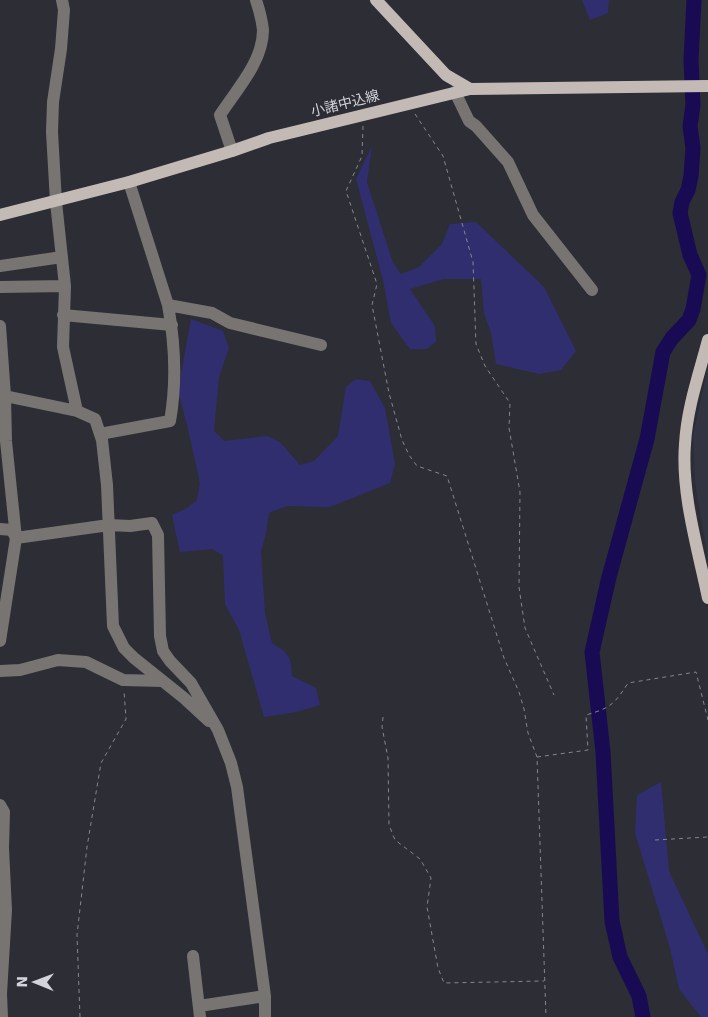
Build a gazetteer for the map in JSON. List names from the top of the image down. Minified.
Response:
{"streets":{"main road":["小諸中込線"]},"north":"left"}
